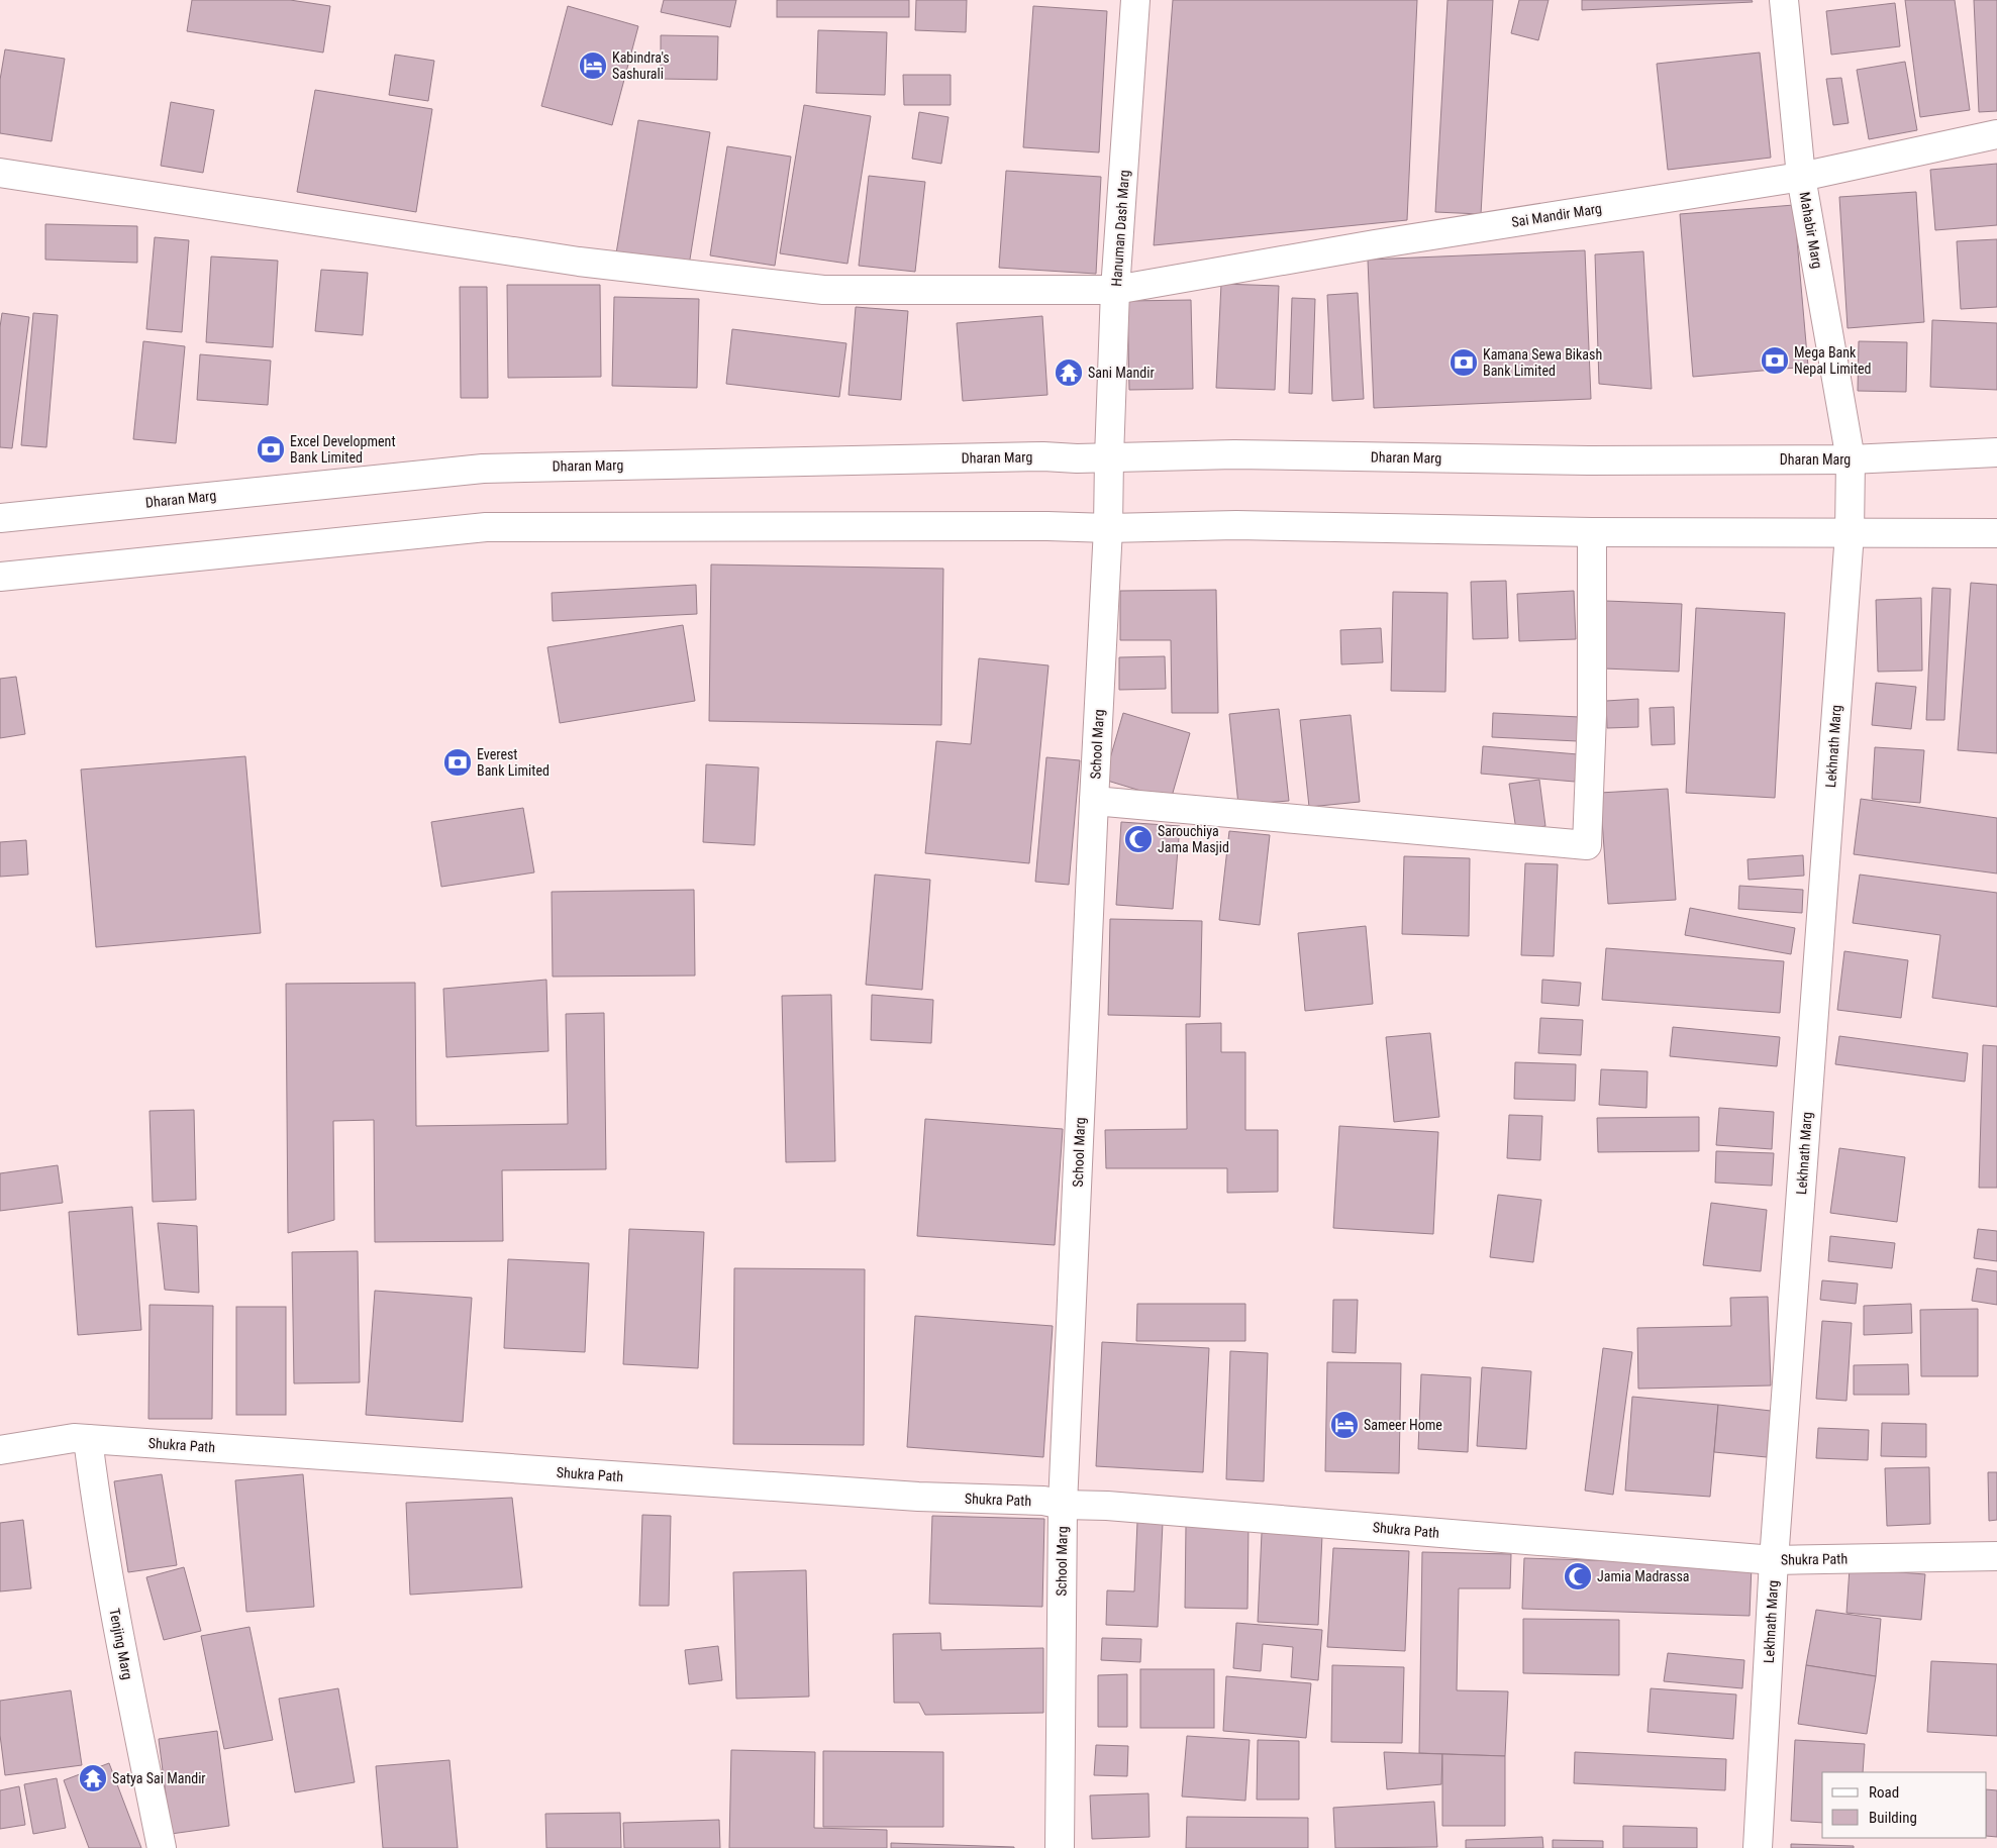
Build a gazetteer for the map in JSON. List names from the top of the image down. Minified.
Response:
{"streets":{"street":["Sai Mandir Marg","Hanuman Dash Marg","Mahabir Marg","Dharan Marg","School Marg","Lekhnath Marg","Shukra Path","Tenjing Marg"]},"crossings":[["Sai Mandir Marg","Hanuman Dash Marg"],["Sai Mandir Marg","Mahabir Marg"],["Hanuman Dash Marg","Dharan Marg"],["Hanuman Dash Marg","School Marg"],["Mahabir Marg","Dharan Marg"],["Mahabir Marg","Lekhnath Marg"],["Dharan Marg","School Marg"],["Dharan Marg","Lekhnath Marg"],["School Marg","Shukra Path"],["Lekhnath Marg","Shukra Path"],["Shukra Path","Tenjing Marg"]],"places":{"hotel":["Kabindra's Sashurali","Sameer Home"],"bank":["Mega Bank Nepal Limited","Kamana Sewa Bikash Bank Limited","Excel Development Bank Limited","Everest Bank Limited"],"temple":["Sani Mandir","Satya Sai Mandir"],"mosque":["Sarouchiya Jama Masjid","Jamia Madrassa"]},"legend":["Road","Building"]}
